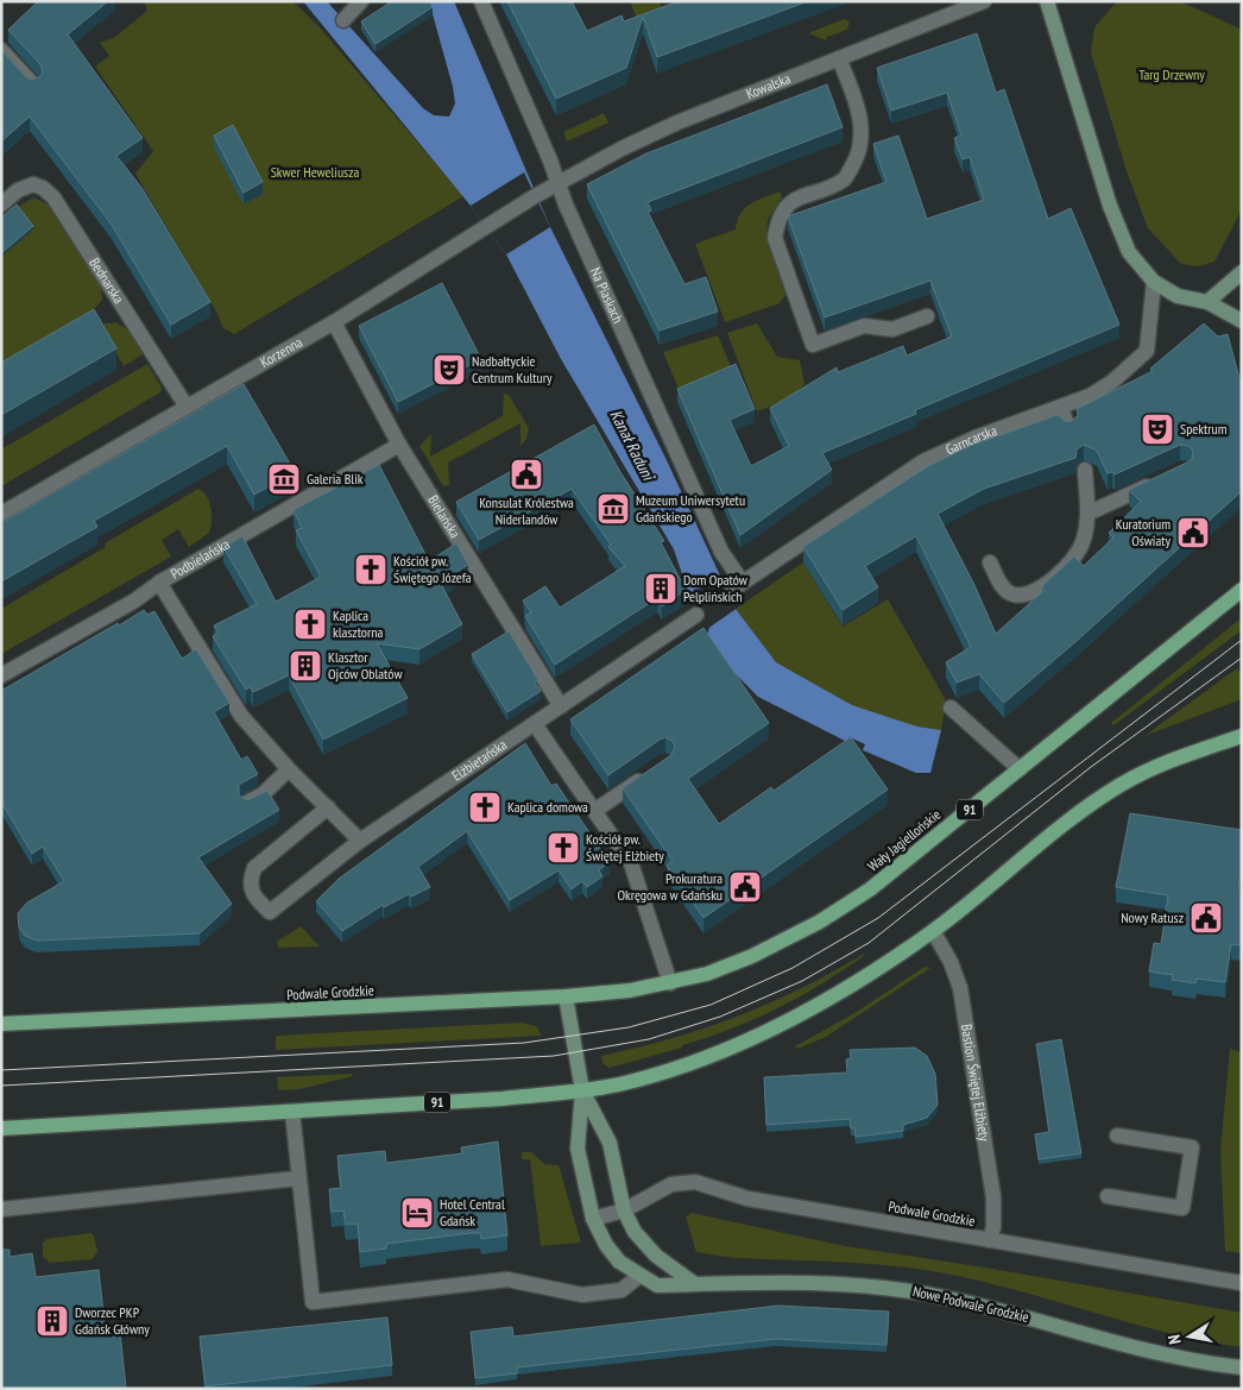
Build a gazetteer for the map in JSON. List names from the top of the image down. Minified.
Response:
{"streets":{"main road":["91","Wały Jagiellońskie","Podwale Grodzkie"],"street":["Kowalska","Bednarska","Na Piaskach","Korzenna","Garncarska","Bielańska","Podbielańska","Elżbietańska","Bastion Świętej Elżbiety","Nowe Podwale Grodzkie"]},"crossings":[["Kowalska","Na Piaskach"],["Kowalska","Korzenna"],["Bednarska","Korzenna"],["Na Piaskach","Korzenna"],["Na Piaskach","Garncarska"],["Korzenna","Bielańska"],["Bielańska","Podbielańska"],["Bielańska","Elżbietańska"],["91","Bastion Świętej Elżbiety"],["Wały Jagiellońskie","Podwale Grodzkie"],["Podwale Grodzkie","Bastion Świętej Elżbiety"],["Podwale Grodzkie","Nowe Podwale Grodzkie"]],"water":["Kanał Raduni"],"parks":["Targ Drzewny","Skwer Heweliusza"],"places":{"theatre":["Nadbałtyckie Centrum Kultury","Spektrum"],"public building":["Konsulat Królestwa Niderlandów","Kuratorium Oświaty","Prokuratura Okręgowa w Gdańsku","Nowy Ratusz"],"museum":["Galeria Blik","Muzeum Uniwersytetu Gdańskiego"],"church":["Kościół pw. Świętego Józefa","Kaplica klasztorna","Kaplica domowa","Kościół pw. Świętej Elżbiety"],"building":["Dom Opatów Pelplińskich","Klasztor Ojców Oblatów","Dworzec PKP Gdańsk Główny"],"hotel":["Hotel Central Gdańsk"]},"north":"left"}
